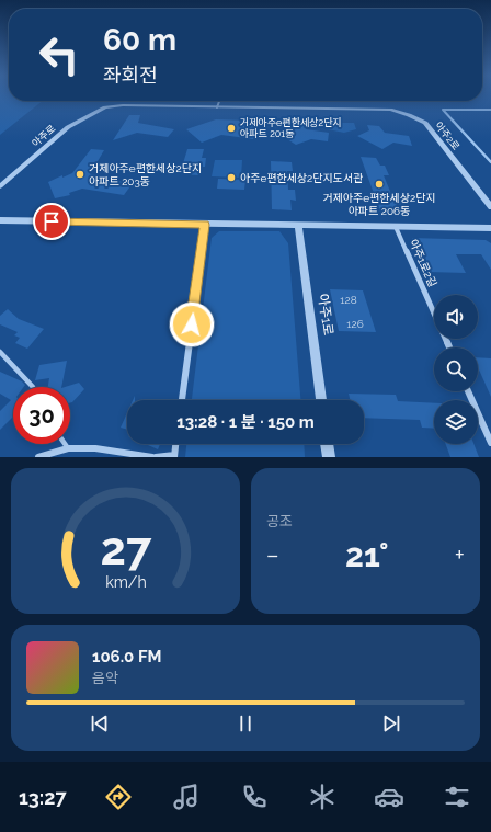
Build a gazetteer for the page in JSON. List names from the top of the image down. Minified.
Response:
{"streets":{"street":["아주로","아주2로","아주1로2길","아주1로"]},"crossings":[["아주로","아주2로"]],"places":["거제아주e편한세상2단지 아파트 201동","거제아주e편한세상2단지 아파트 203동","아주e편한세상2단지도서관","거제아주e편한세상2단지 아파트 206동"],"house_numbers":["128","126"],"page":{"turn":["60 m","좌회전"],"limit":"30","trip":"13:28 · 1 분 · 150 m","tile":"공조","heat":["−","21°","+"],"song":["106.0 FM","음악"],"tabs":"13:27","gauge":["27","km/h"]}}
